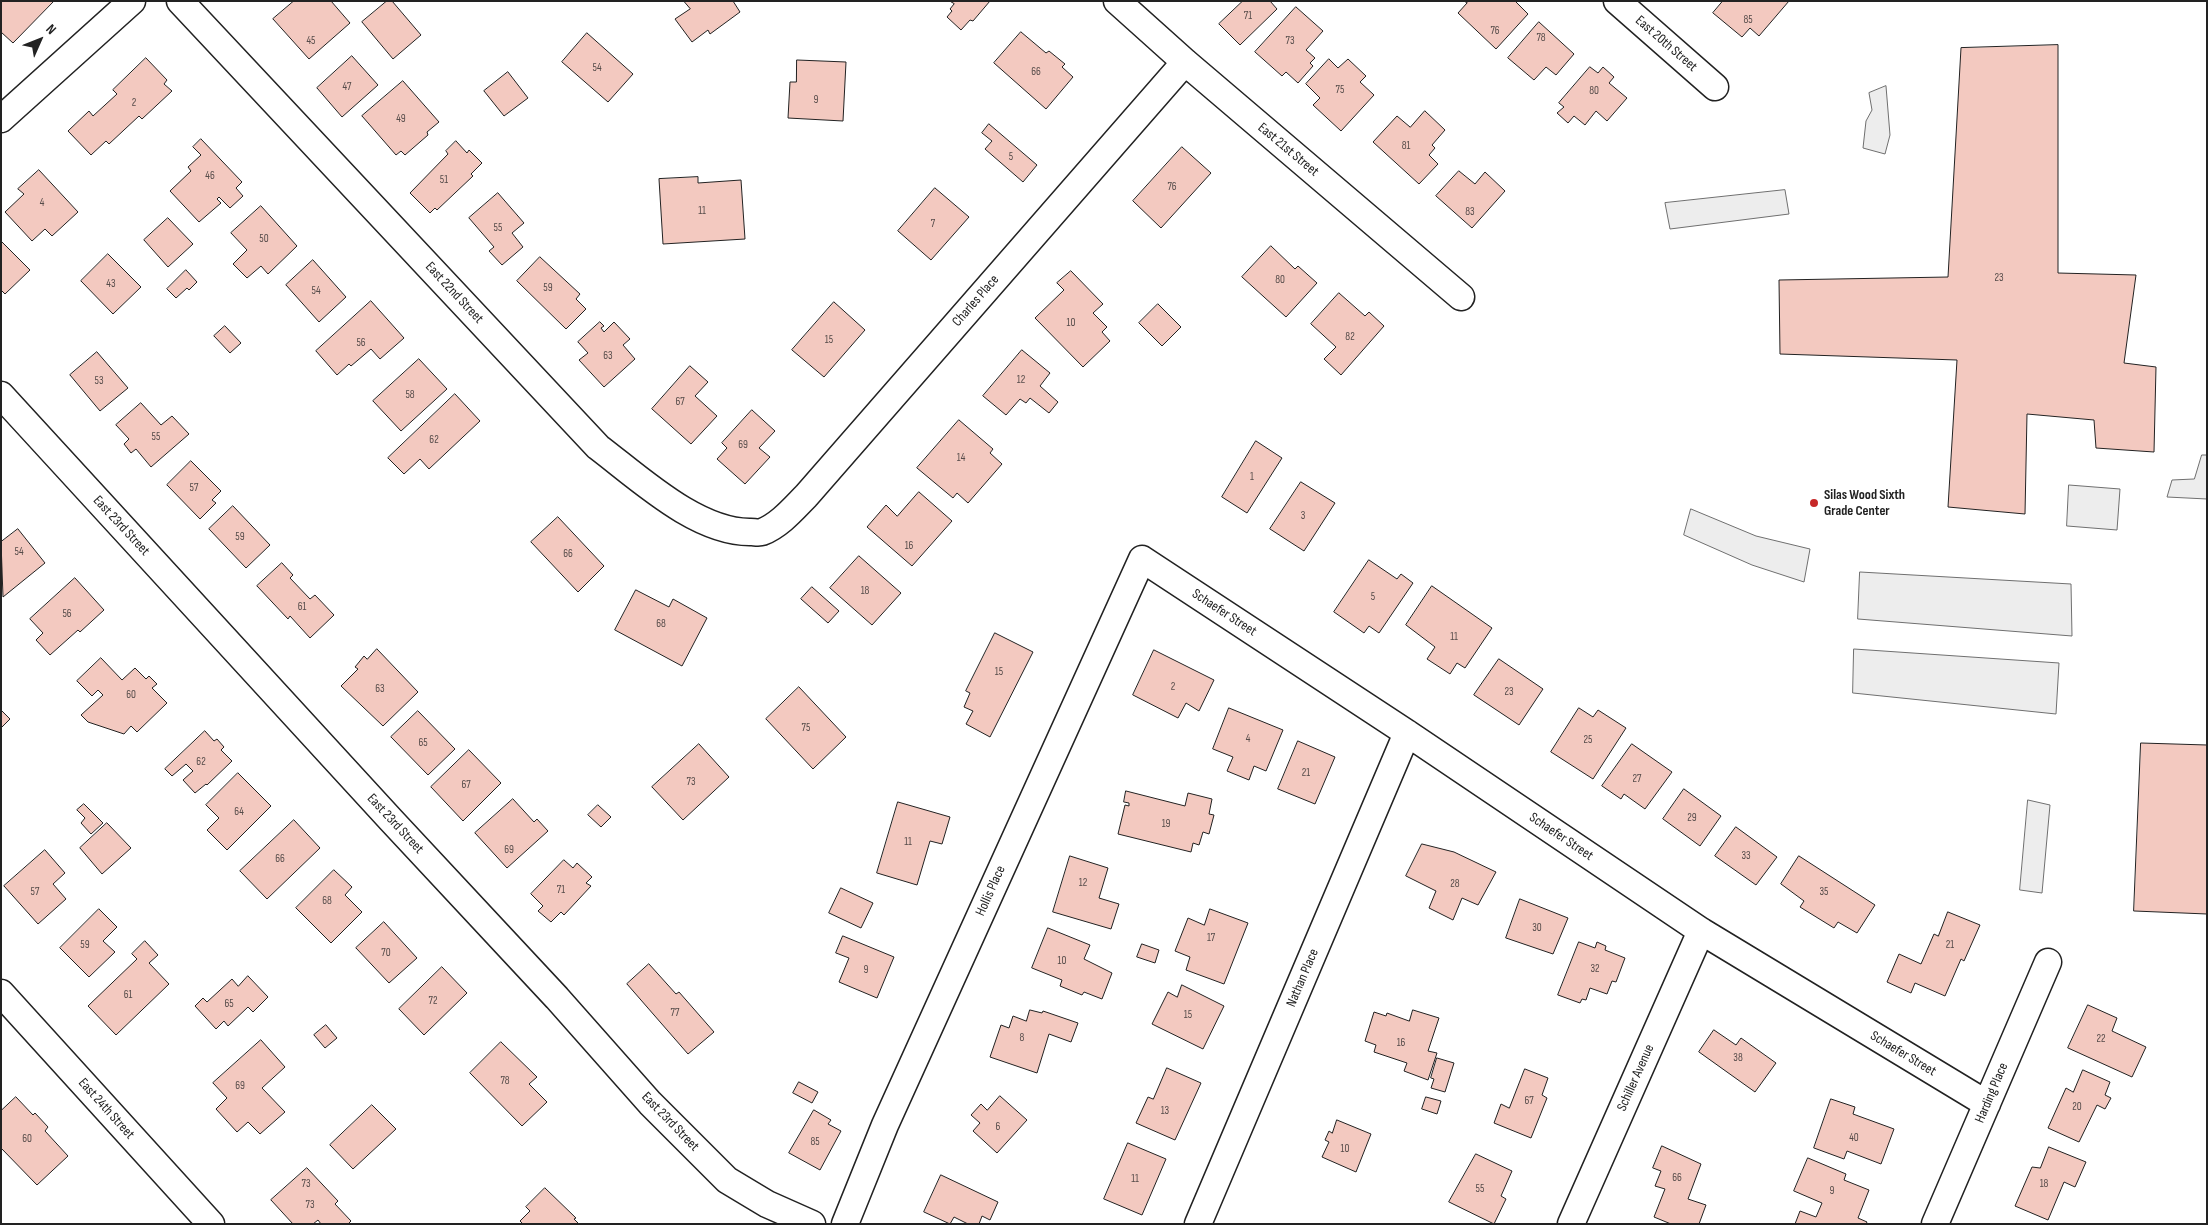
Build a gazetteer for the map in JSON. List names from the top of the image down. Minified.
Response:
{"streets":{"street":["East 20th Street","East 21st Street","East 22nd Street","Charles Place","East 23rd Street","Schaefer Street","Hollis Place","Nathan Place","Schiller Avenue","Harding Place","East 24th Street"]},"crossings":[["East 21st Street","Charles Place"],["East 22nd Street","Charles Place"],["Schaefer Street","Hollis Place"],["Schaefer Street","Nathan Place"],["Schaefer Street","Schiller Avenue"],["Schaefer Street","Harding Place"]],"places":["Silas Wood Sixth Grade Center"],"house_numbers":["71","85","76","78","45","73","54","66","47","75","80","9","2","49","81","5","46","51","76","4","11","83","7","55","50","23","80","43","59","54","10","82","15","56","63","12","53","58","67","55","62","69","14","1","57","3","59","16","54","66","18","5","61","56","68","11","15","2","63","23","60","75","4","25","65","62","21","27","73","67","64","29","19","11","69","33","66","12","28","71","57","35","68","30","17","59","21","70","10","32","9","61","72","65","77","15","8","22","16","38","78","69","67","20","13","6","40","60","85","10","66","11","73","18","55","9","73"],"north":"top right"}
